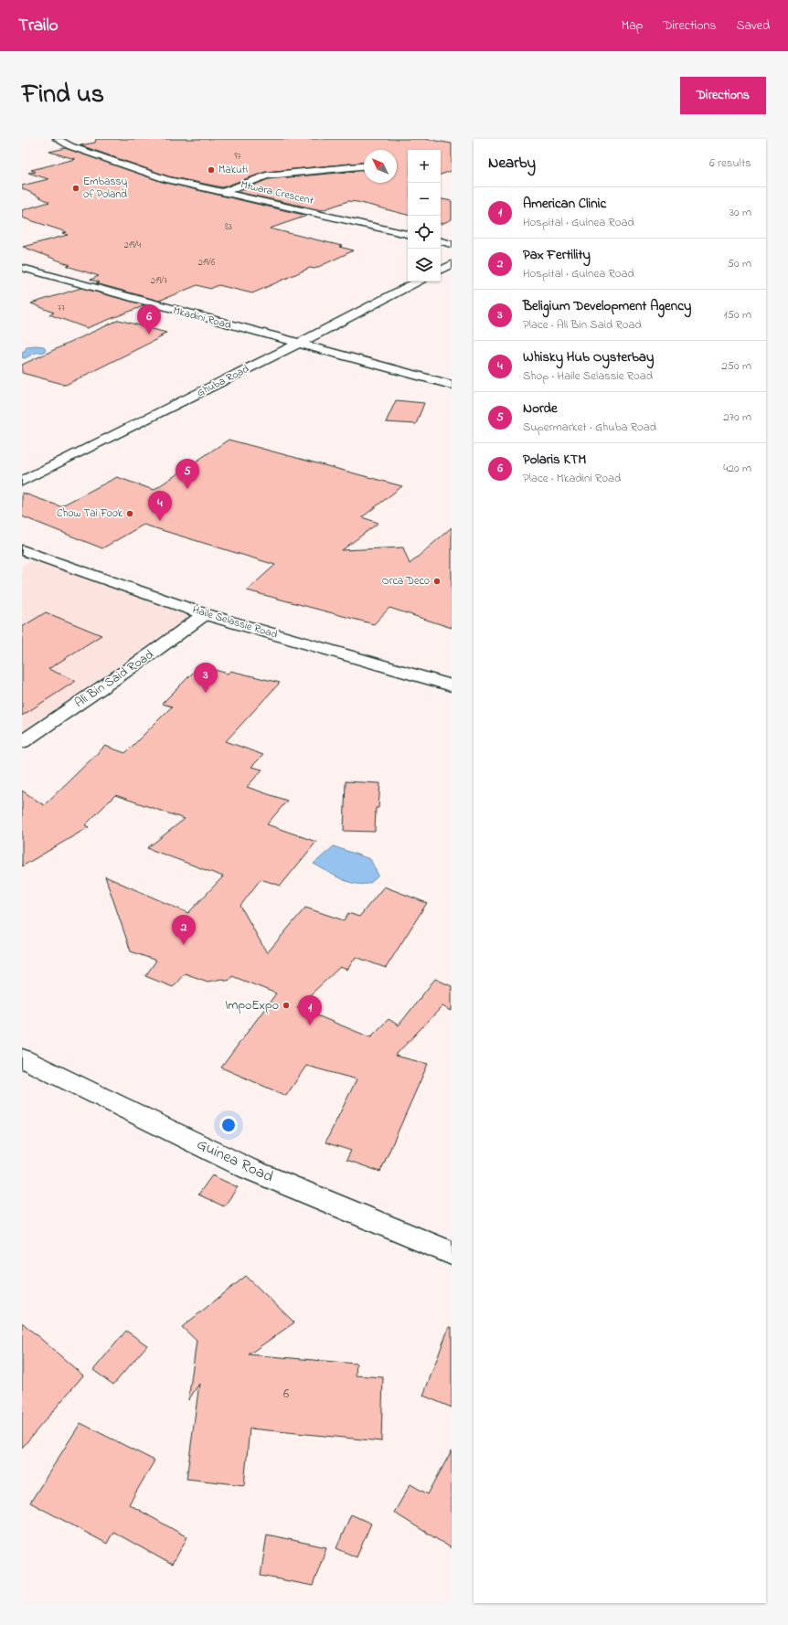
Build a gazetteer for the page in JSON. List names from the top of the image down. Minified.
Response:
{"streets":{"street":["Mtwara Crescent","Mkadini Road","Ghuba Road","Haile Selassie Road","Ali Bin Said Road","Guinea Road"]},"crossings":[["Mkadini Road","Ghuba Road"],["Haile Selassie Road","Ali Bin Said Road"]],"places":["Makuti","Embassy of Poland","Chow Tai Fook","Orca Deco","ImpoExpo"],"house_numbers":["97","83","219/4","219/6","219/7","77","6"],"north":"top left","page":{"header":"Trailo","nav":["Map","Directions","Saved"],"title":"Find us","buttons":"Directions","heading":["Nearby","6 results"],"map_buttons":["+","−"],"list":[{"mark":"1","name":"American Clinic","note":"Hospital · Guinea Road","value":"30 m"},{"mark":"2","name":"Pax Fertility","note":"Hospital · Guinea Road","value":"50 m"},{"mark":"3","name":"Beligium Development Agency","note":"Place · Ali Bin Said Road","value":"150 m"},{"mark":"4","name":"Whisky Hub Oysterbay","note":"Shop · Haile Selassie Road","value":"250 m"},{"mark":"5","name":"Norde","note":"Supermarket · Ghuba Road","value":"270 m"},{"mark":"6","name":"Polaris KTM","note":"Place · Mkadini Road","value":"420 m"}],"pins":["6","5","4","3","2","1"]}}
